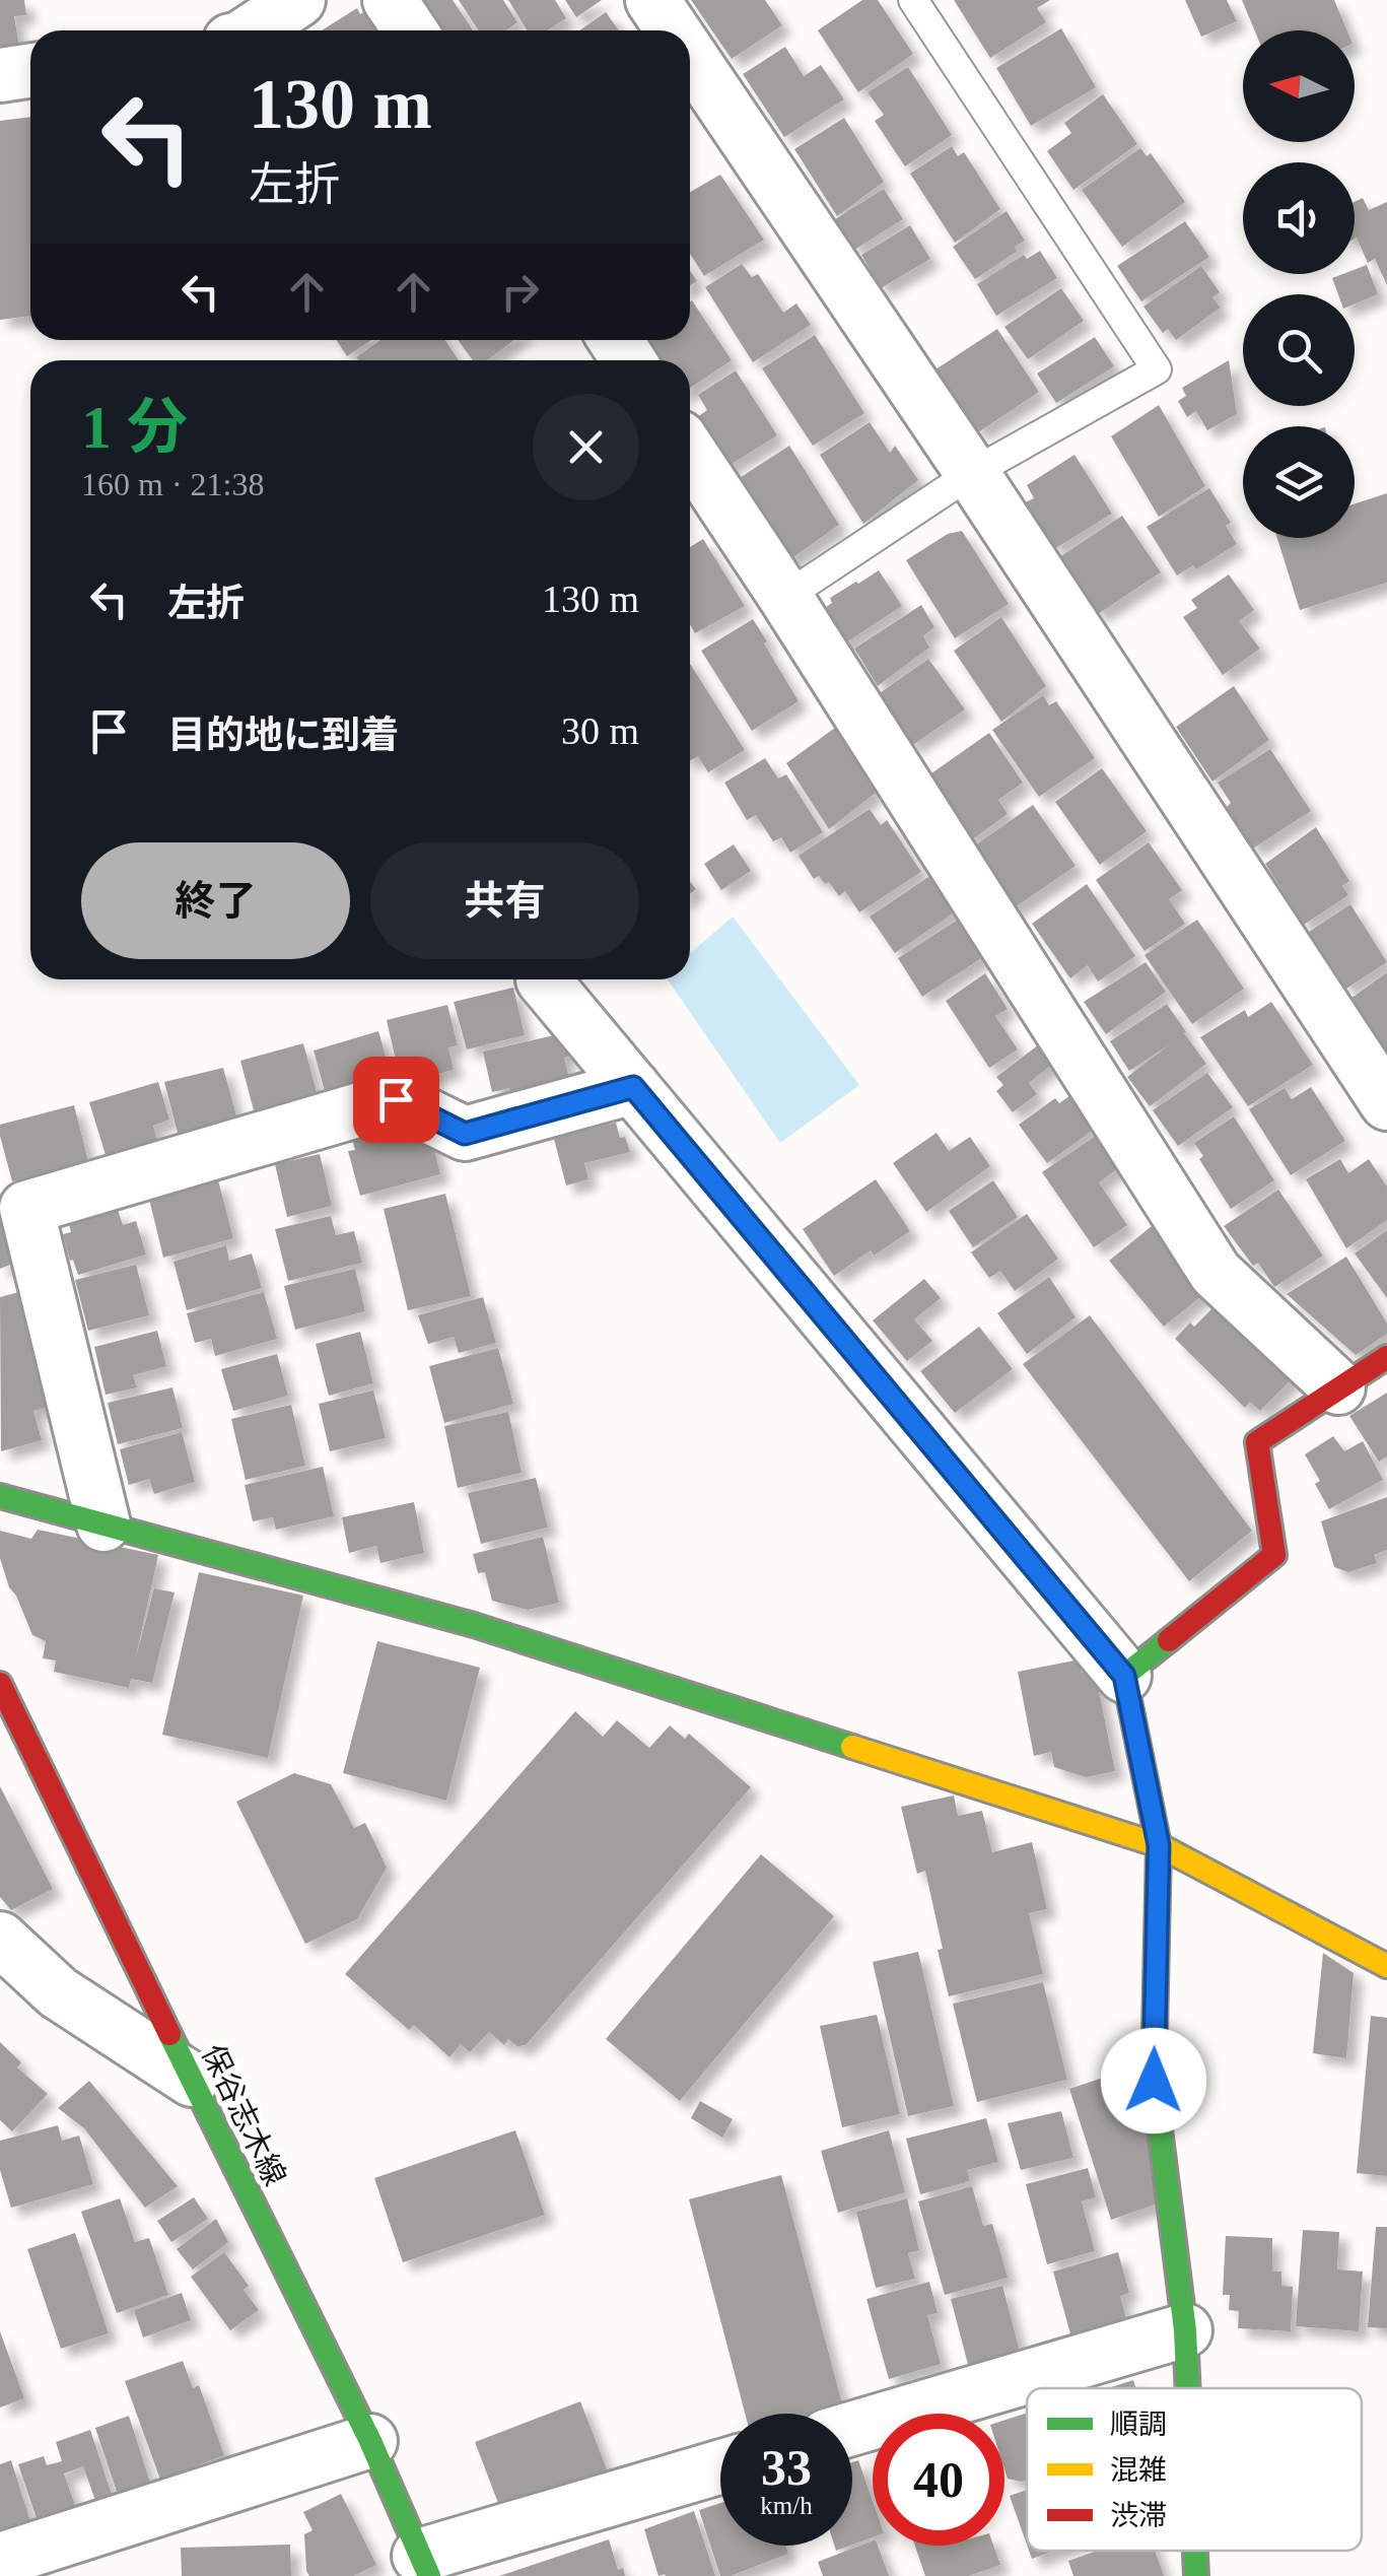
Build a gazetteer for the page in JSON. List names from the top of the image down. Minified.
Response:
{"streets":{"street":["保谷志木線"]},"legend":["順調","混雑","渋滞"],"north":"left","page":{"turn":["130 m","左折"],"heading":["1 分","160 m · 21:38"],"list":[{"name":"左折","value":"130 m"},{"name":"目的地に到着","value":"30 m"}],"buttons":["終了","共有"],"speed":"33 km/h","limit":"40"}}
